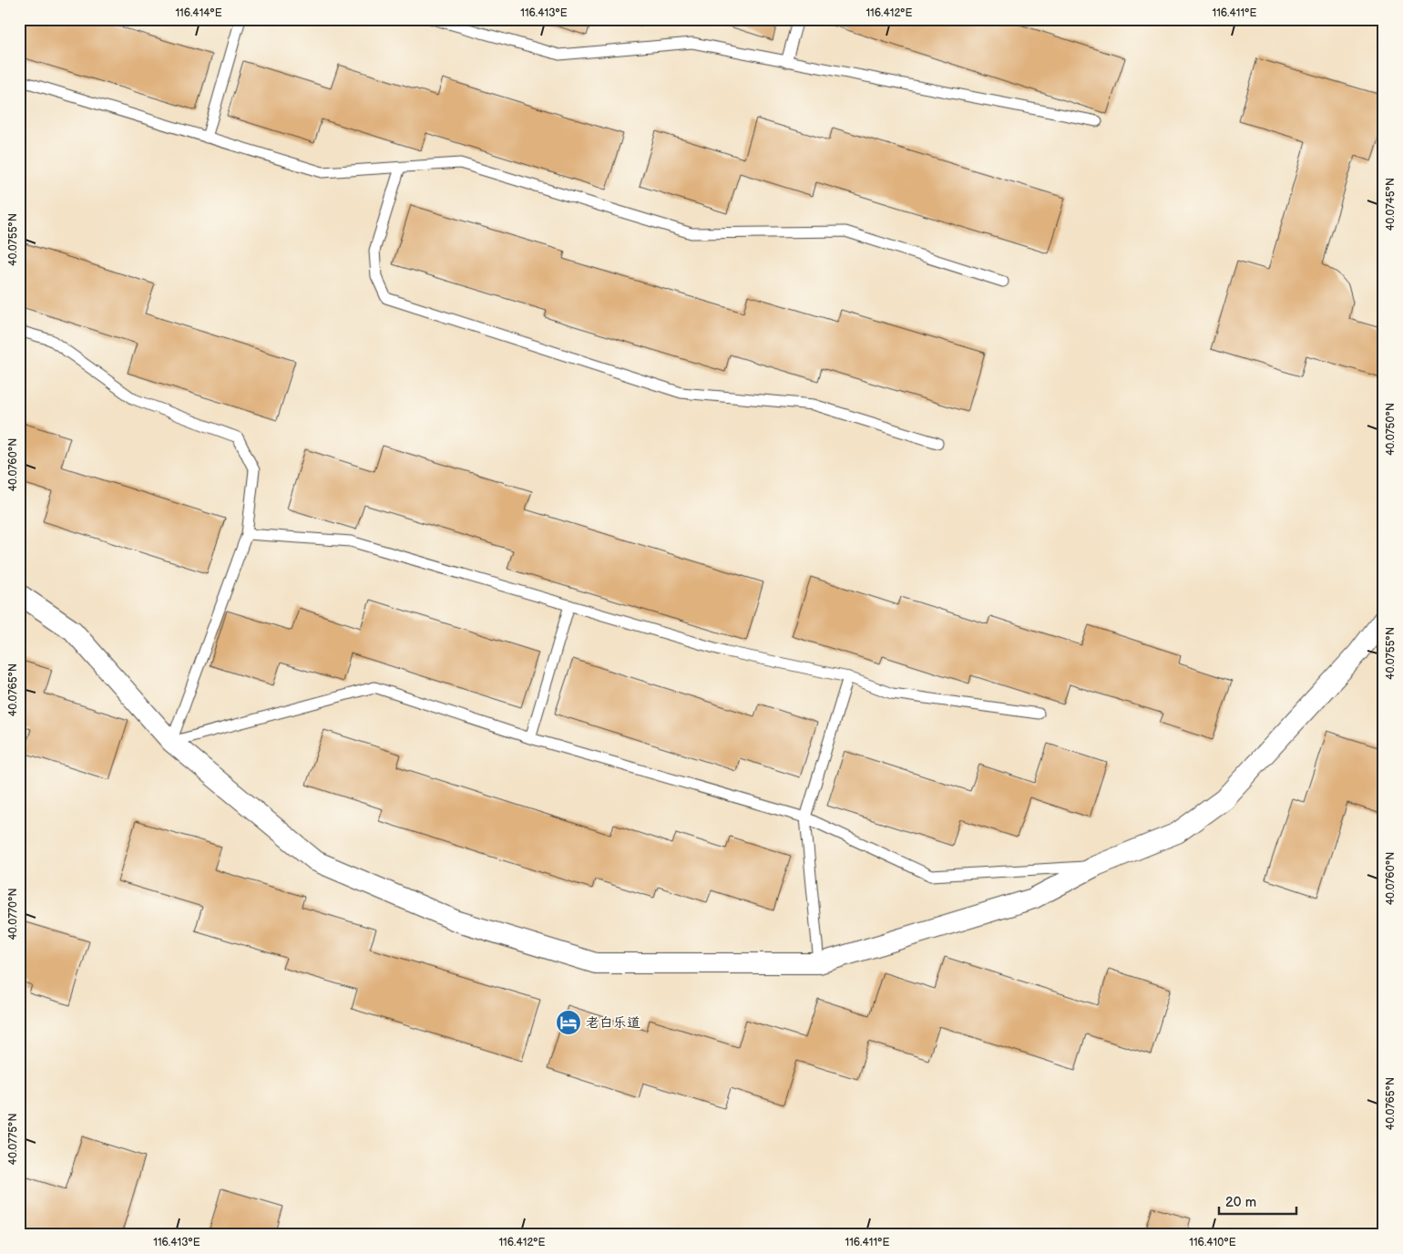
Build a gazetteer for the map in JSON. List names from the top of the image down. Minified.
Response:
{"places":{"hotel":["老白乐道"]},"scale_bar":"20 m","coordinates":["116.414°E","116.413°E","116.412°E","116.411°E","40.0745°N","40.0755°N","40.0750°N","40.0760°N","40.0765°N","40.0770°N","40.0775°N","116.410°E"]}
